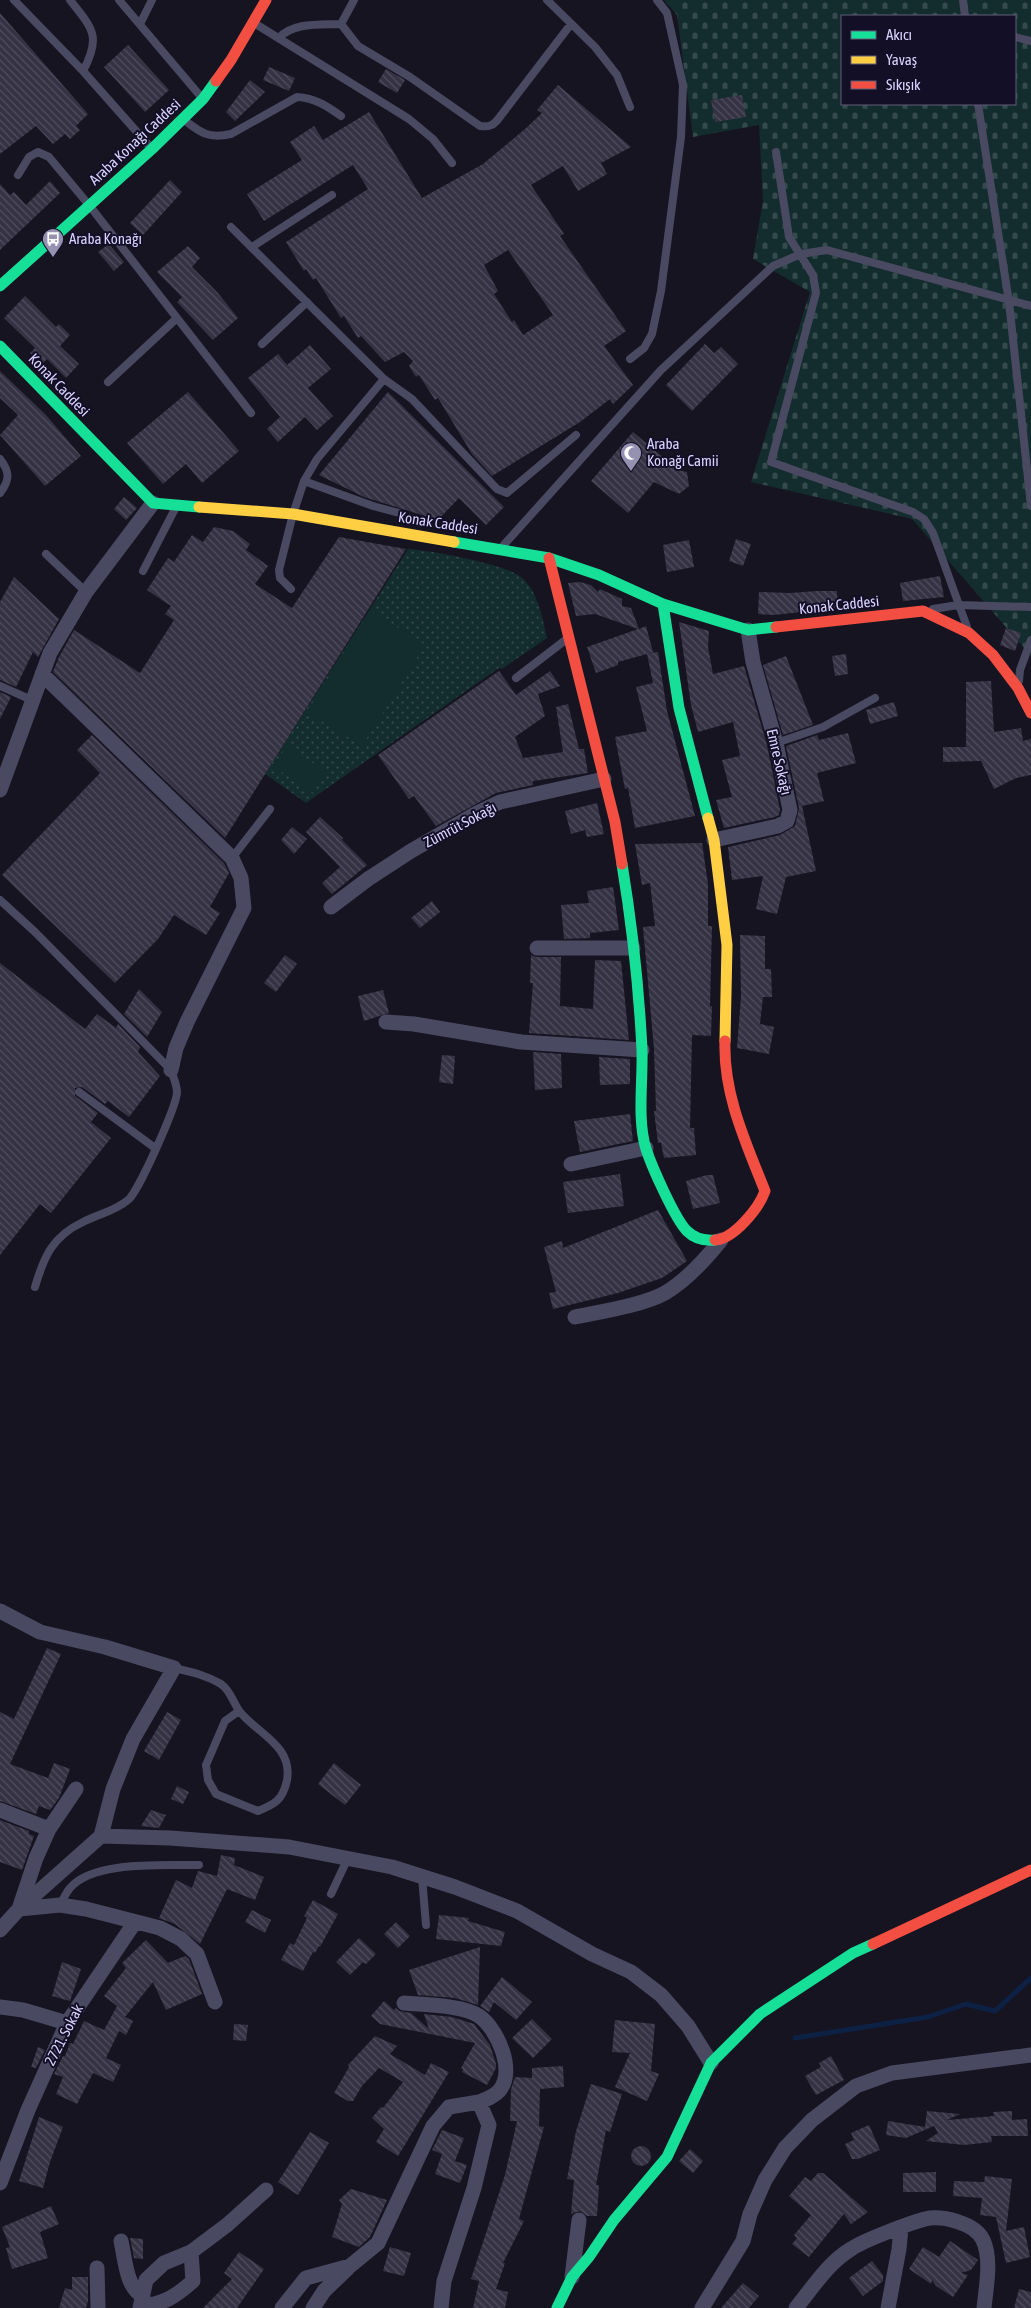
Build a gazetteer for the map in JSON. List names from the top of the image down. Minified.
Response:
{"streets":{"street":["Araba Konağı Caddesi","Konak Caddesi","Emre Sokağı","Zümrüt Sokağı","2721. Sokak"]},"crossings":[["Konak Caddesi","Emre Sokağı"]],"places":{"bus stop":["Araba Konağı"],"mosque":["Araba Konağı Camii"]},"legend":["Akıcı","Yavaş","Sıkışık"]}
